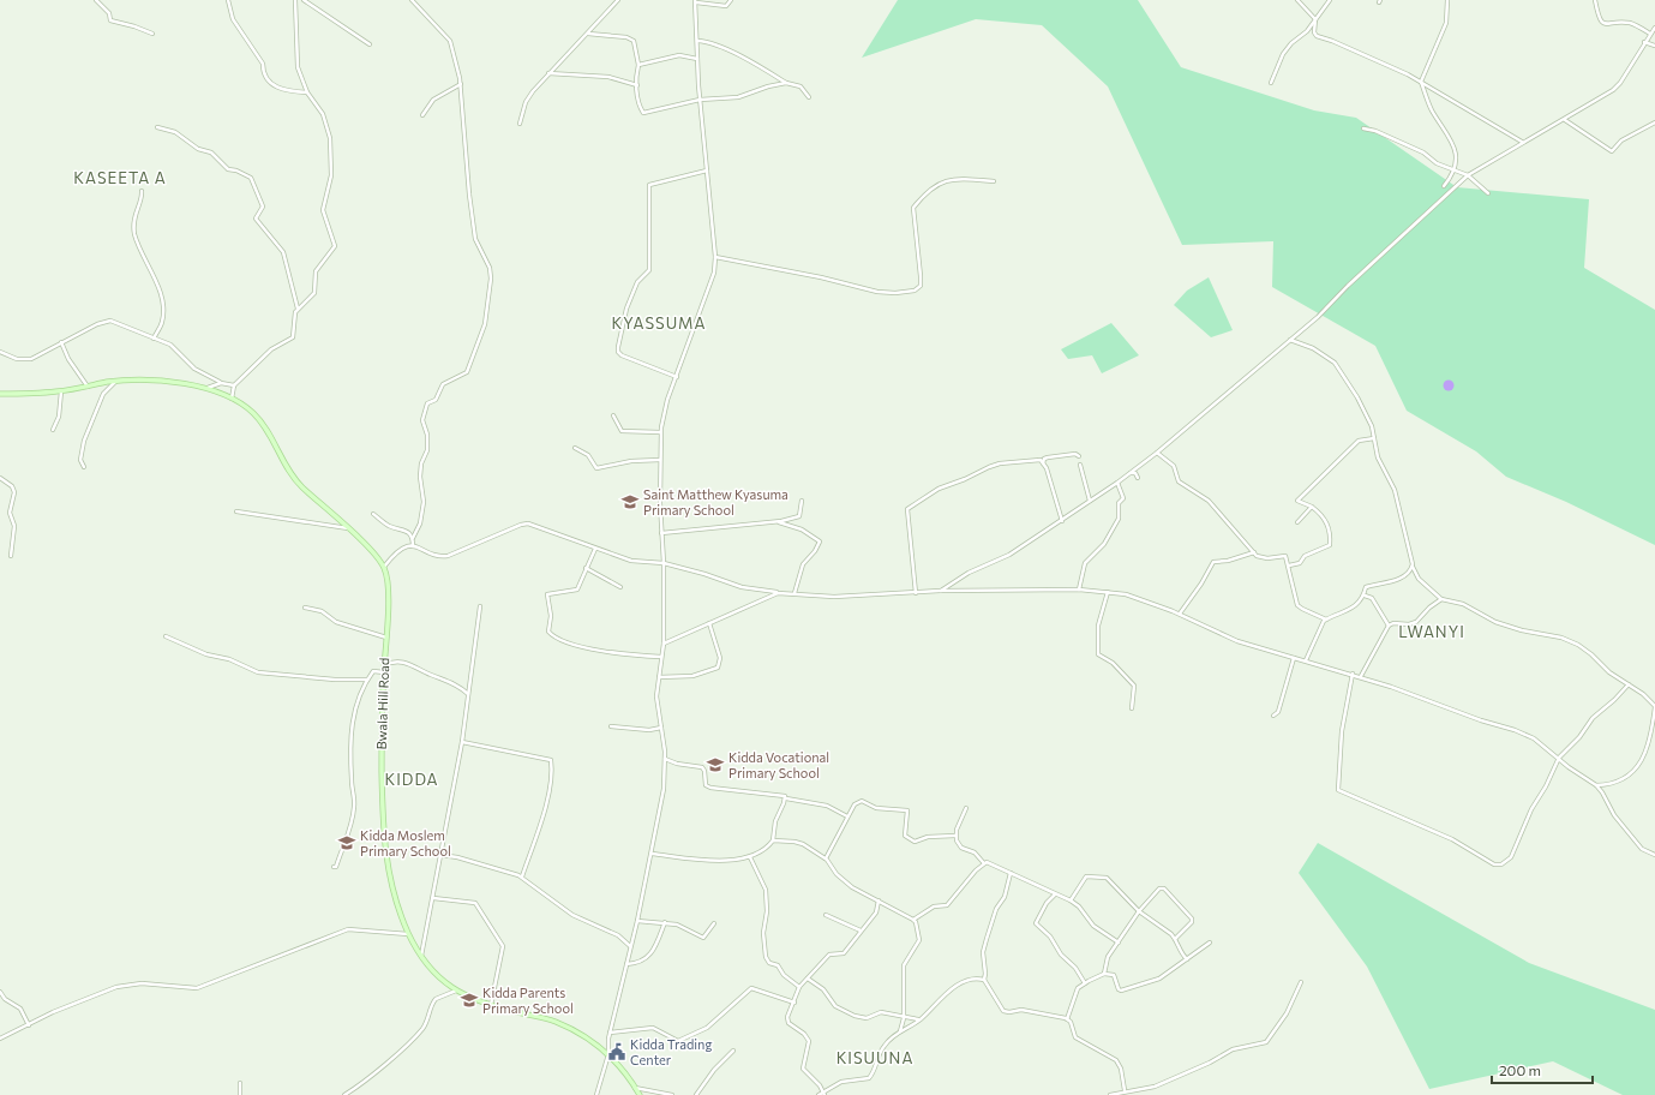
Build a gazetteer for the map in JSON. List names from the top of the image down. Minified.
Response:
{"streets":{"street":["Bwala Hill Road"]},"districts":["KASEETA A","KYASSUMA","LWANYI","KIDDA","KISUUNA"],"places":{"school or university":["Saint Matthew Kyasuma Primary School","Kidda Vocational Primary School","Kidda Moslem Primary School","Kidda Parents Primary School"],"public building":["Kidda Trading Center"]},"scale_bar":"200 m"}
